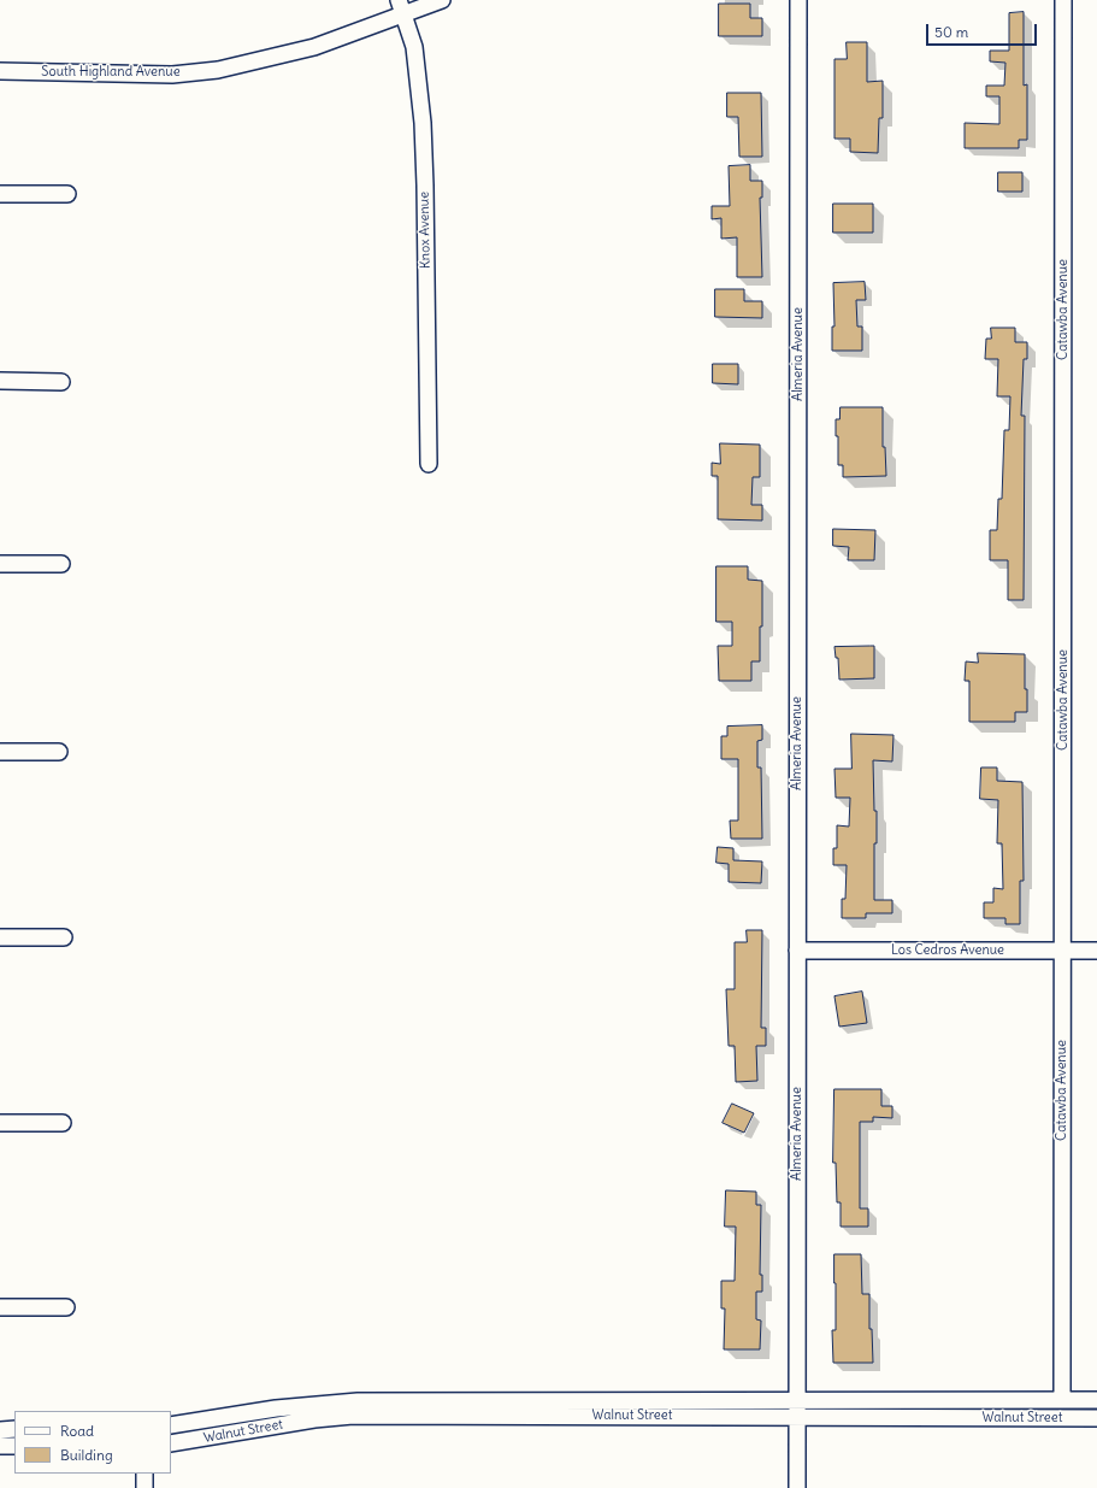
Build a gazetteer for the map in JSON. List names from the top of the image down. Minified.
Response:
{"streets":{"street":["South Highland Avenue","Knox Avenue","Catawba Avenue","Almeria Avenue","Los Cedros Avenue","Walnut Street"]},"crossings":[["South Highland Avenue","Knox Avenue"],["Catawba Avenue","Los Cedros Avenue"],["Catawba Avenue","Walnut Street"],["Almeria Avenue","Los Cedros Avenue"],["Almeria Avenue","Walnut Street"]],"legend":["Road","Building"],"scale_bar":"50 m"}
